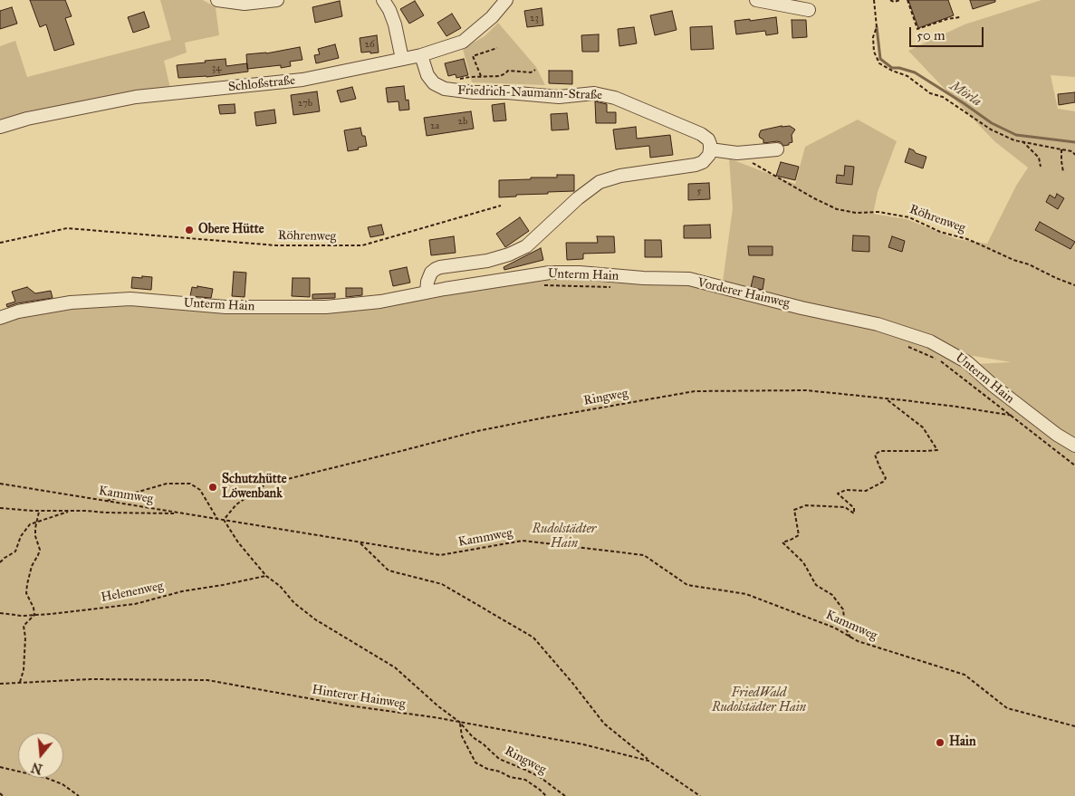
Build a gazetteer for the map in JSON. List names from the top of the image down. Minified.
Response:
{"streets":{"street":["Schloßstraße","Friedrich-Naumann-Straße","Unterm Hain"],"path":["Röhrenweg","Ringweg","Kammweg","Helenenweg","Hinterer Hainweg"]},"crossings":[["Schloßstraße","Friedrich-Naumann-Straße"],["Ringweg","Kammweg"],["Ringweg","Helenenweg"],["Ringweg","Hinterer Hainweg"]],"water":["Mörla"],"parks":["Rudolstädter Hain","FriedWald Rudolstädter Hain"],"places":["Obere Hütte","Schutzhütte Löwenbank","Hain"],"house_numbers":["23","26","34","27b","2b","2a","5"],"scale_bar":"50 m","north":"bottom"}
